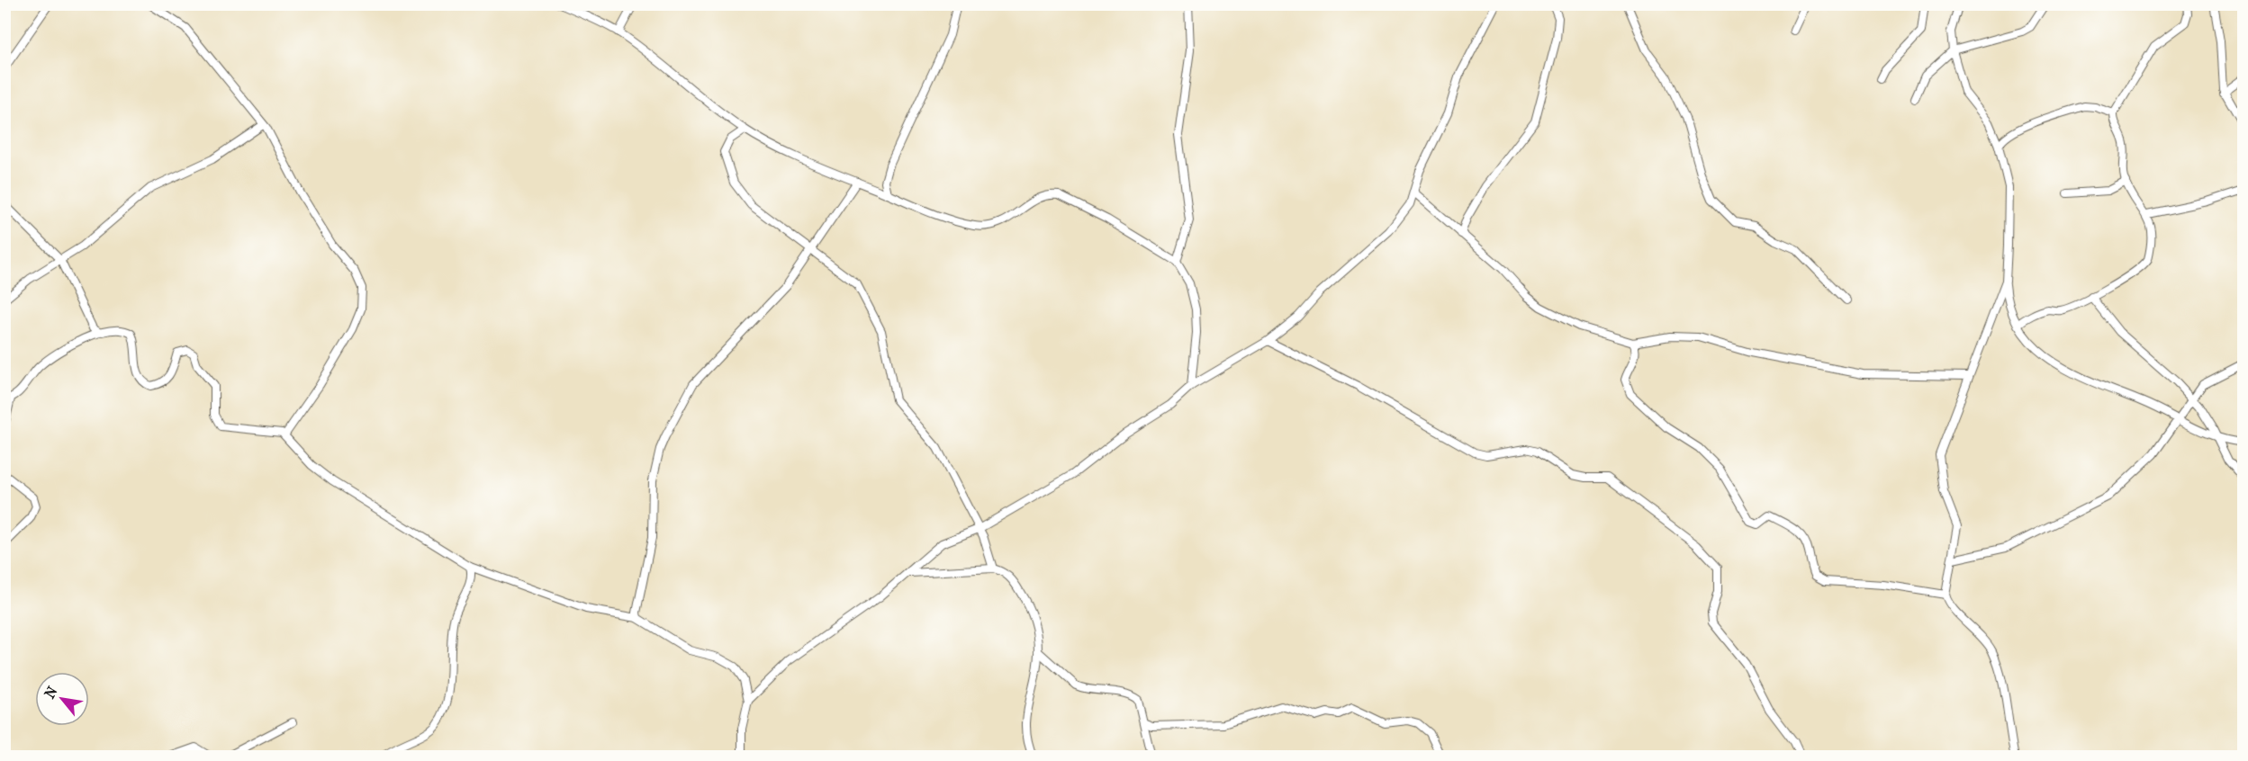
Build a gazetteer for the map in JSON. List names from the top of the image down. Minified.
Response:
{"north":"top left"}
